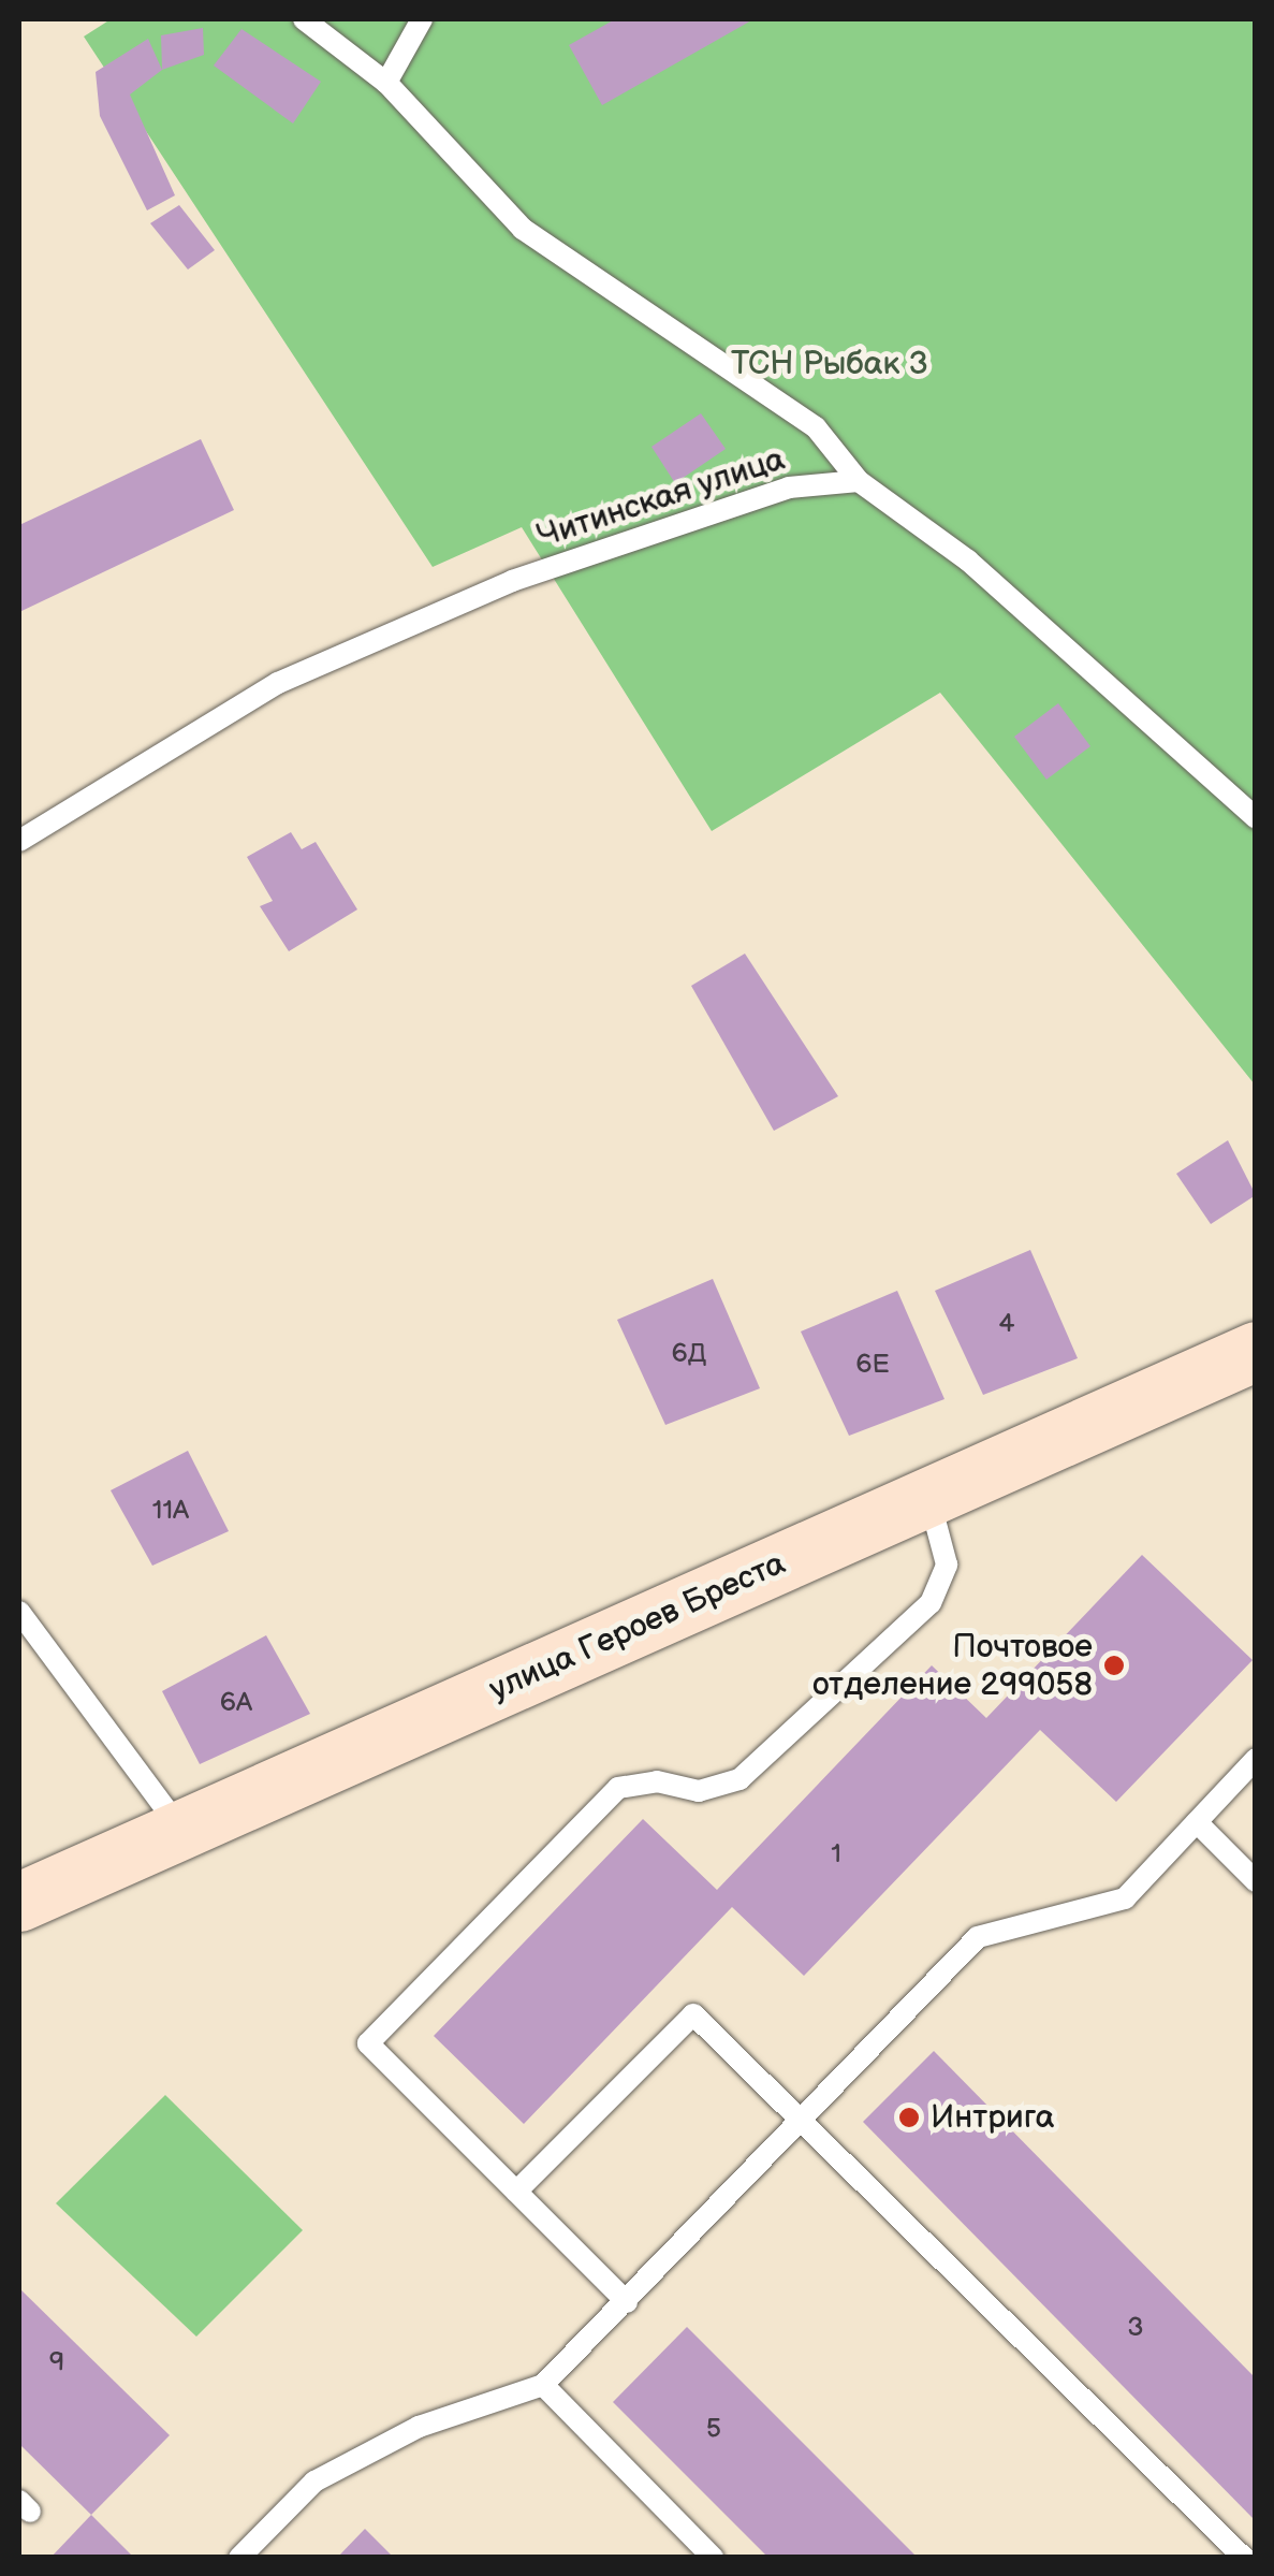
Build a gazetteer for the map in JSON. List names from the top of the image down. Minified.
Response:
{"streets":{"street":["улица Героев Бреста"],"lane":["Читинская улица"]},"parks":["ТСН Рыбак 3"],"places":["Почтовое отделение 299058","Интрига"],"house_numbers":["4","6Д","6Е","11А","6А","1","3","9","5"]}
